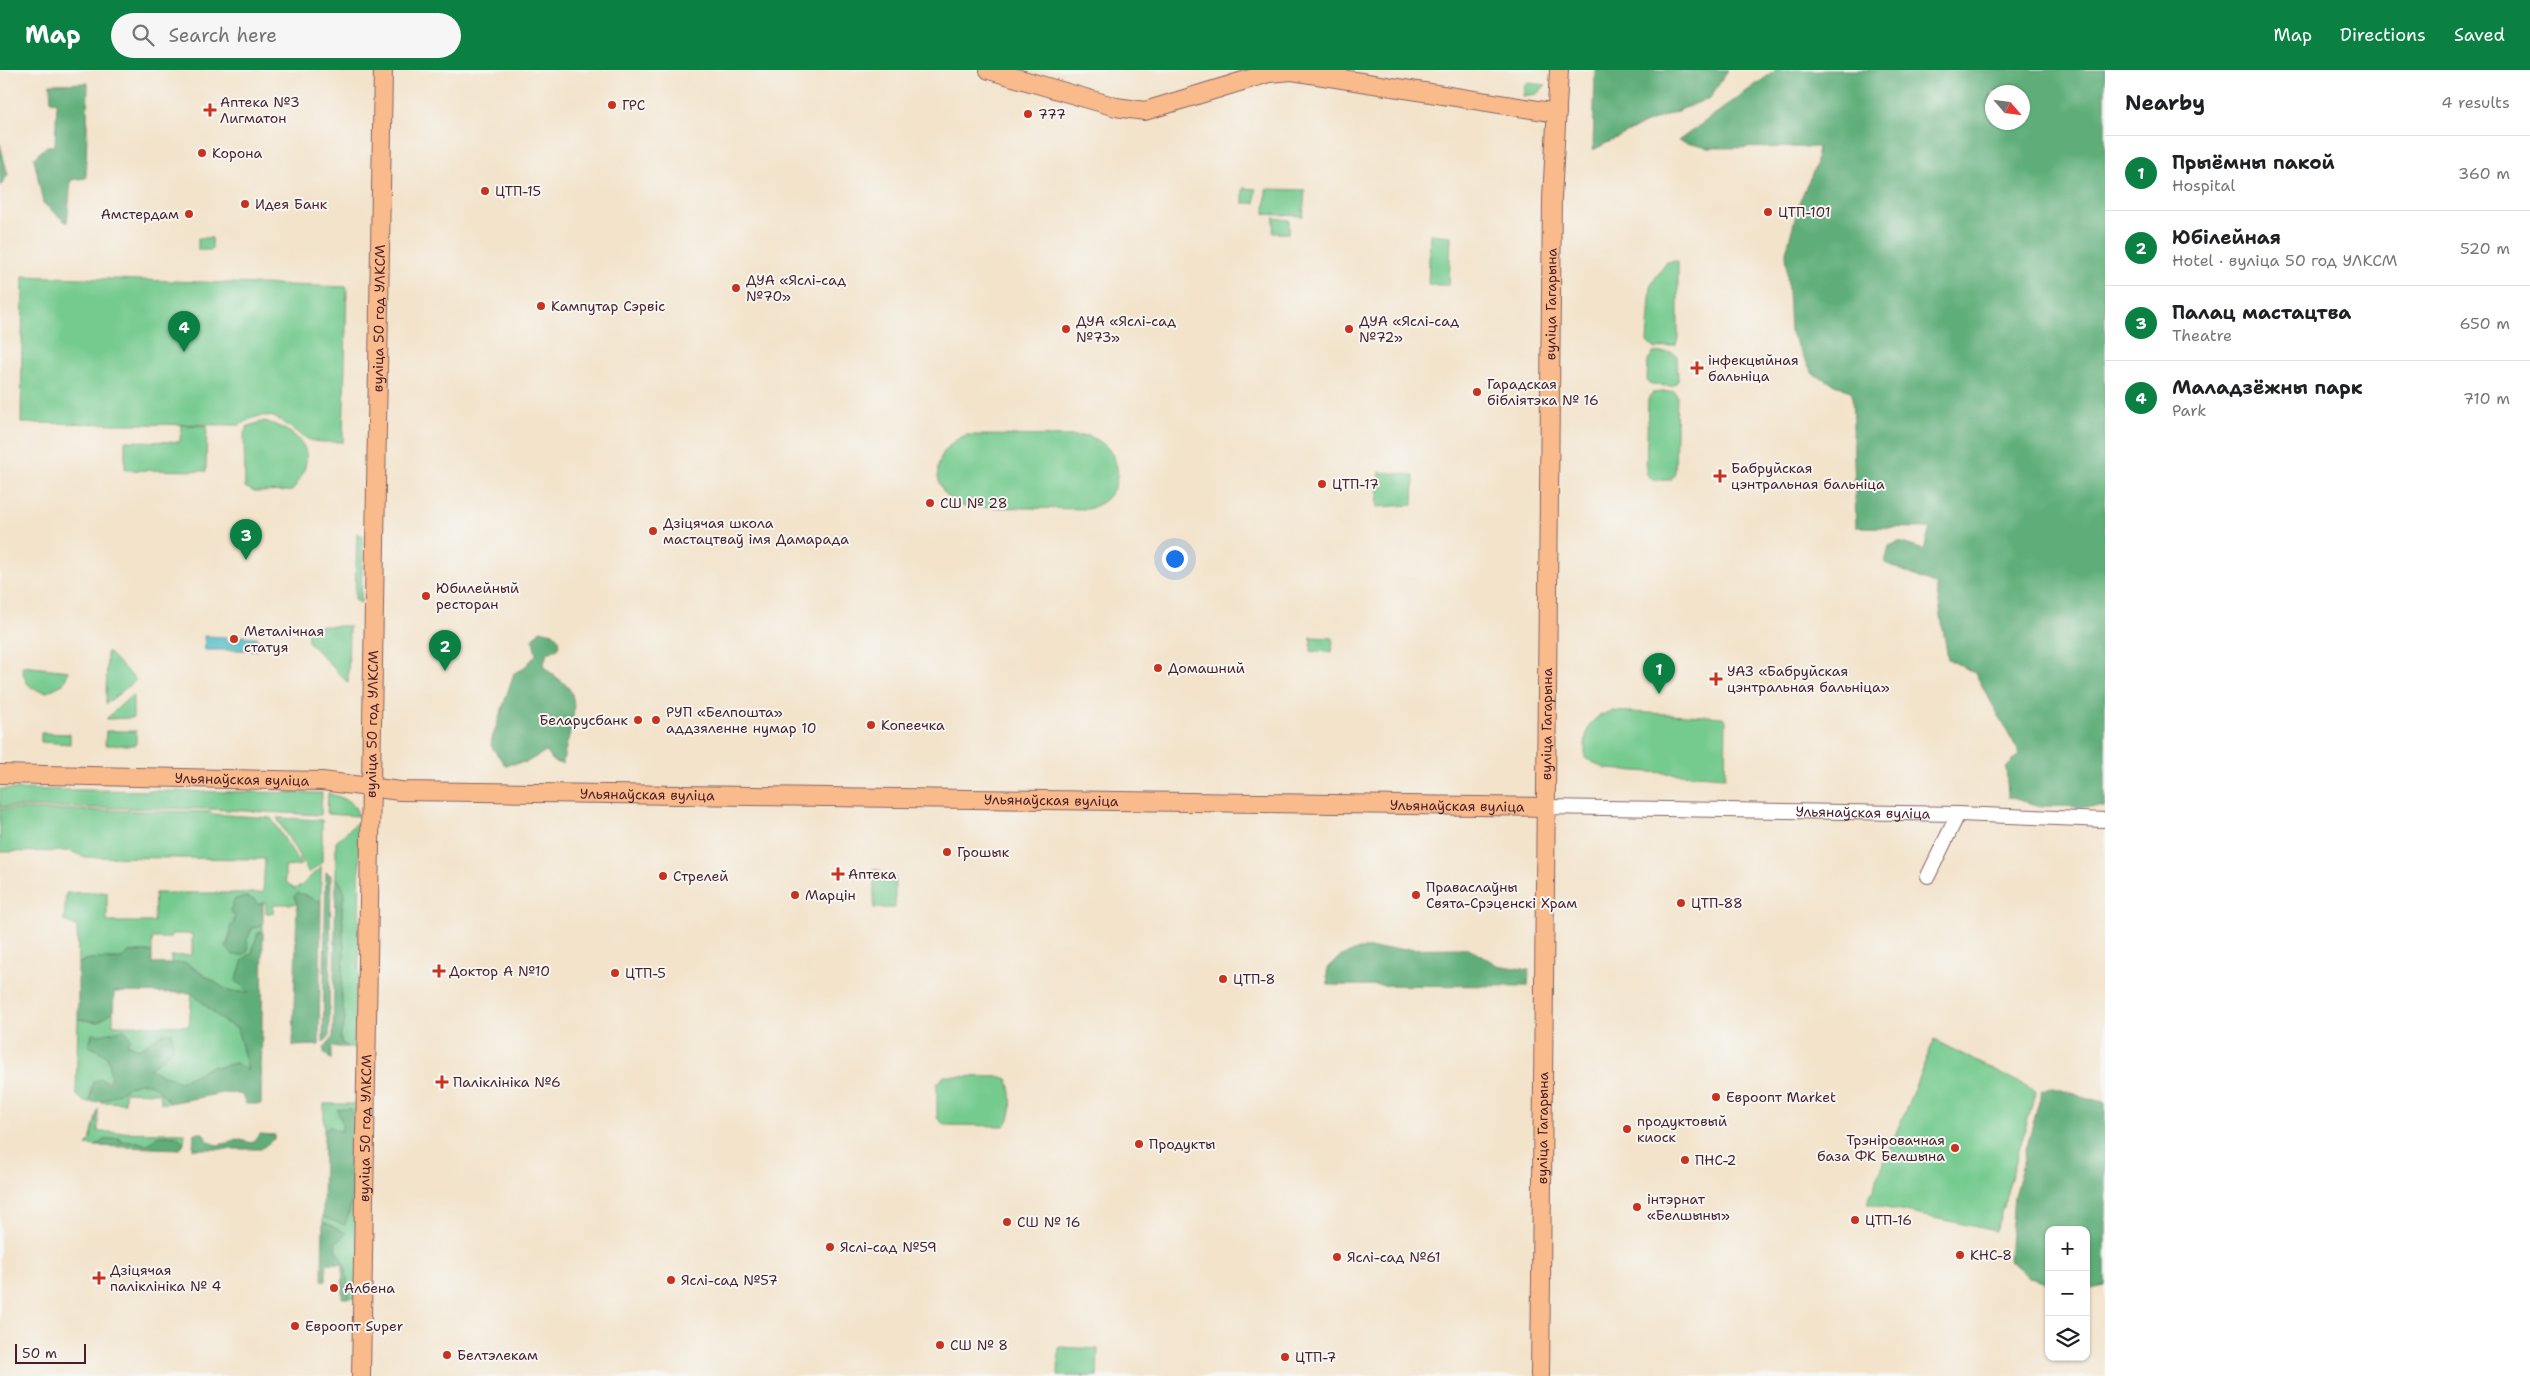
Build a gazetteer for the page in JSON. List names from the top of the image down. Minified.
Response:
{"streets":{"main road":["вуліца Гагарына","вуліца 50 год УЛКСМ","Ульянаўская вуліца"]},"crossings":[["вуліца Гагарына","Ульянаўская вуліца"],["вуліца 50 год УЛКСМ","Ульянаўская вуліца"]],"places":{"other":["ГРС","777","Корона","ЦТП-15","Идея Банк","ЦТП-101","Амстердам","ДУА «Яслі-сад №70»","Кампутар Сэрвіс","ДУА «Яслі-сад №73»","ДУА «Яслі-сад №72»","Гарадская бібліятэка № 16","ЦТП-17","СШ № 28","Дзіцячая школа мастацтваў імя Дамарада","Юбилейный ресторан","Металічная статуя","Домашний","Беларусбанк","РУП «Белпошта» аддзяленне нумар 10","Копеечка","Грошык","Стрелей","Марцін","Праваслаўны Свята-Срэценскі Храм","ЦТП-88","ЦТП-5","ЦТП-8","Евроопт Market","продуктовый киоск","Продукты","Трэніровачная база ФК Белшына","ПНС-2","інтэрнат «Белшыны»","ЦТП-16","СШ № 16","Яслі-сад №59","КНС-8","Яслі-сад №61","Яслі-сад №57","Албена","Евроопт Super","СШ № 8","Белтэлекам","ЦТП-7"],"health":["Аптека №3 Лигматон","інфекцыйная бальніца","Бабруйская цэнтральная бальніца","УАЗ «Бабруйская цэнтральная бальніца»","Аптека","Доктор А №10","Паліклініка №6","Дзіцячая паліклініка № 4"]},"scale_bar":"50 m","north":"bottom right","page":{"header":"Map","search":"Search here","nav":["Map","Directions","Saved"],"heading":["Nearby","4 results"],"list":[{"mark":"1","name":"Прыёмны пакой","note":"Hospital","value":"360 m"},{"mark":"2","name":"Юбілейная","note":"Hotel · вуліца 50 год УЛКСМ","value":"520 m"},{"mark":"3","name":"Палац мастацтва","note":"Theatre","value":"650 m"},{"mark":"4","name":"Маладзёжны парк","note":"Park","value":"710 m"}],"pins":["4","3","2","1"],"map_buttons":["+","−"],"scale":"50 m"}}
